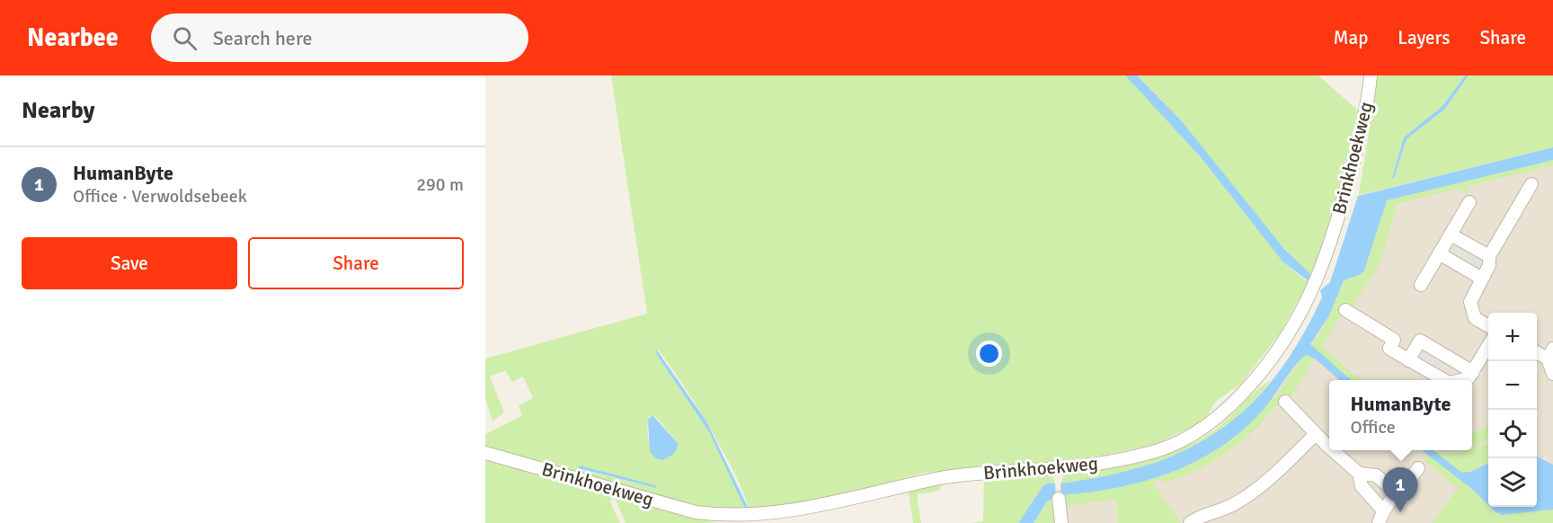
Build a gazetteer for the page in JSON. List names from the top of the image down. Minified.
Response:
{"streets":{"street":["Brinkhoekweg"]},"page":{"header":"Nearbee","search":"Search here","nav":["Map","Layers","Share"],"heading":"Nearby","list":[{"mark":"1","name":"HumanByte","note":"Office · Verwoldsebeek","value":"290 m"}],"buttons":["Save","Share"],"map_buttons":["+","−"],"popup":["HumanByte","Office"],"pins":"1"}}
